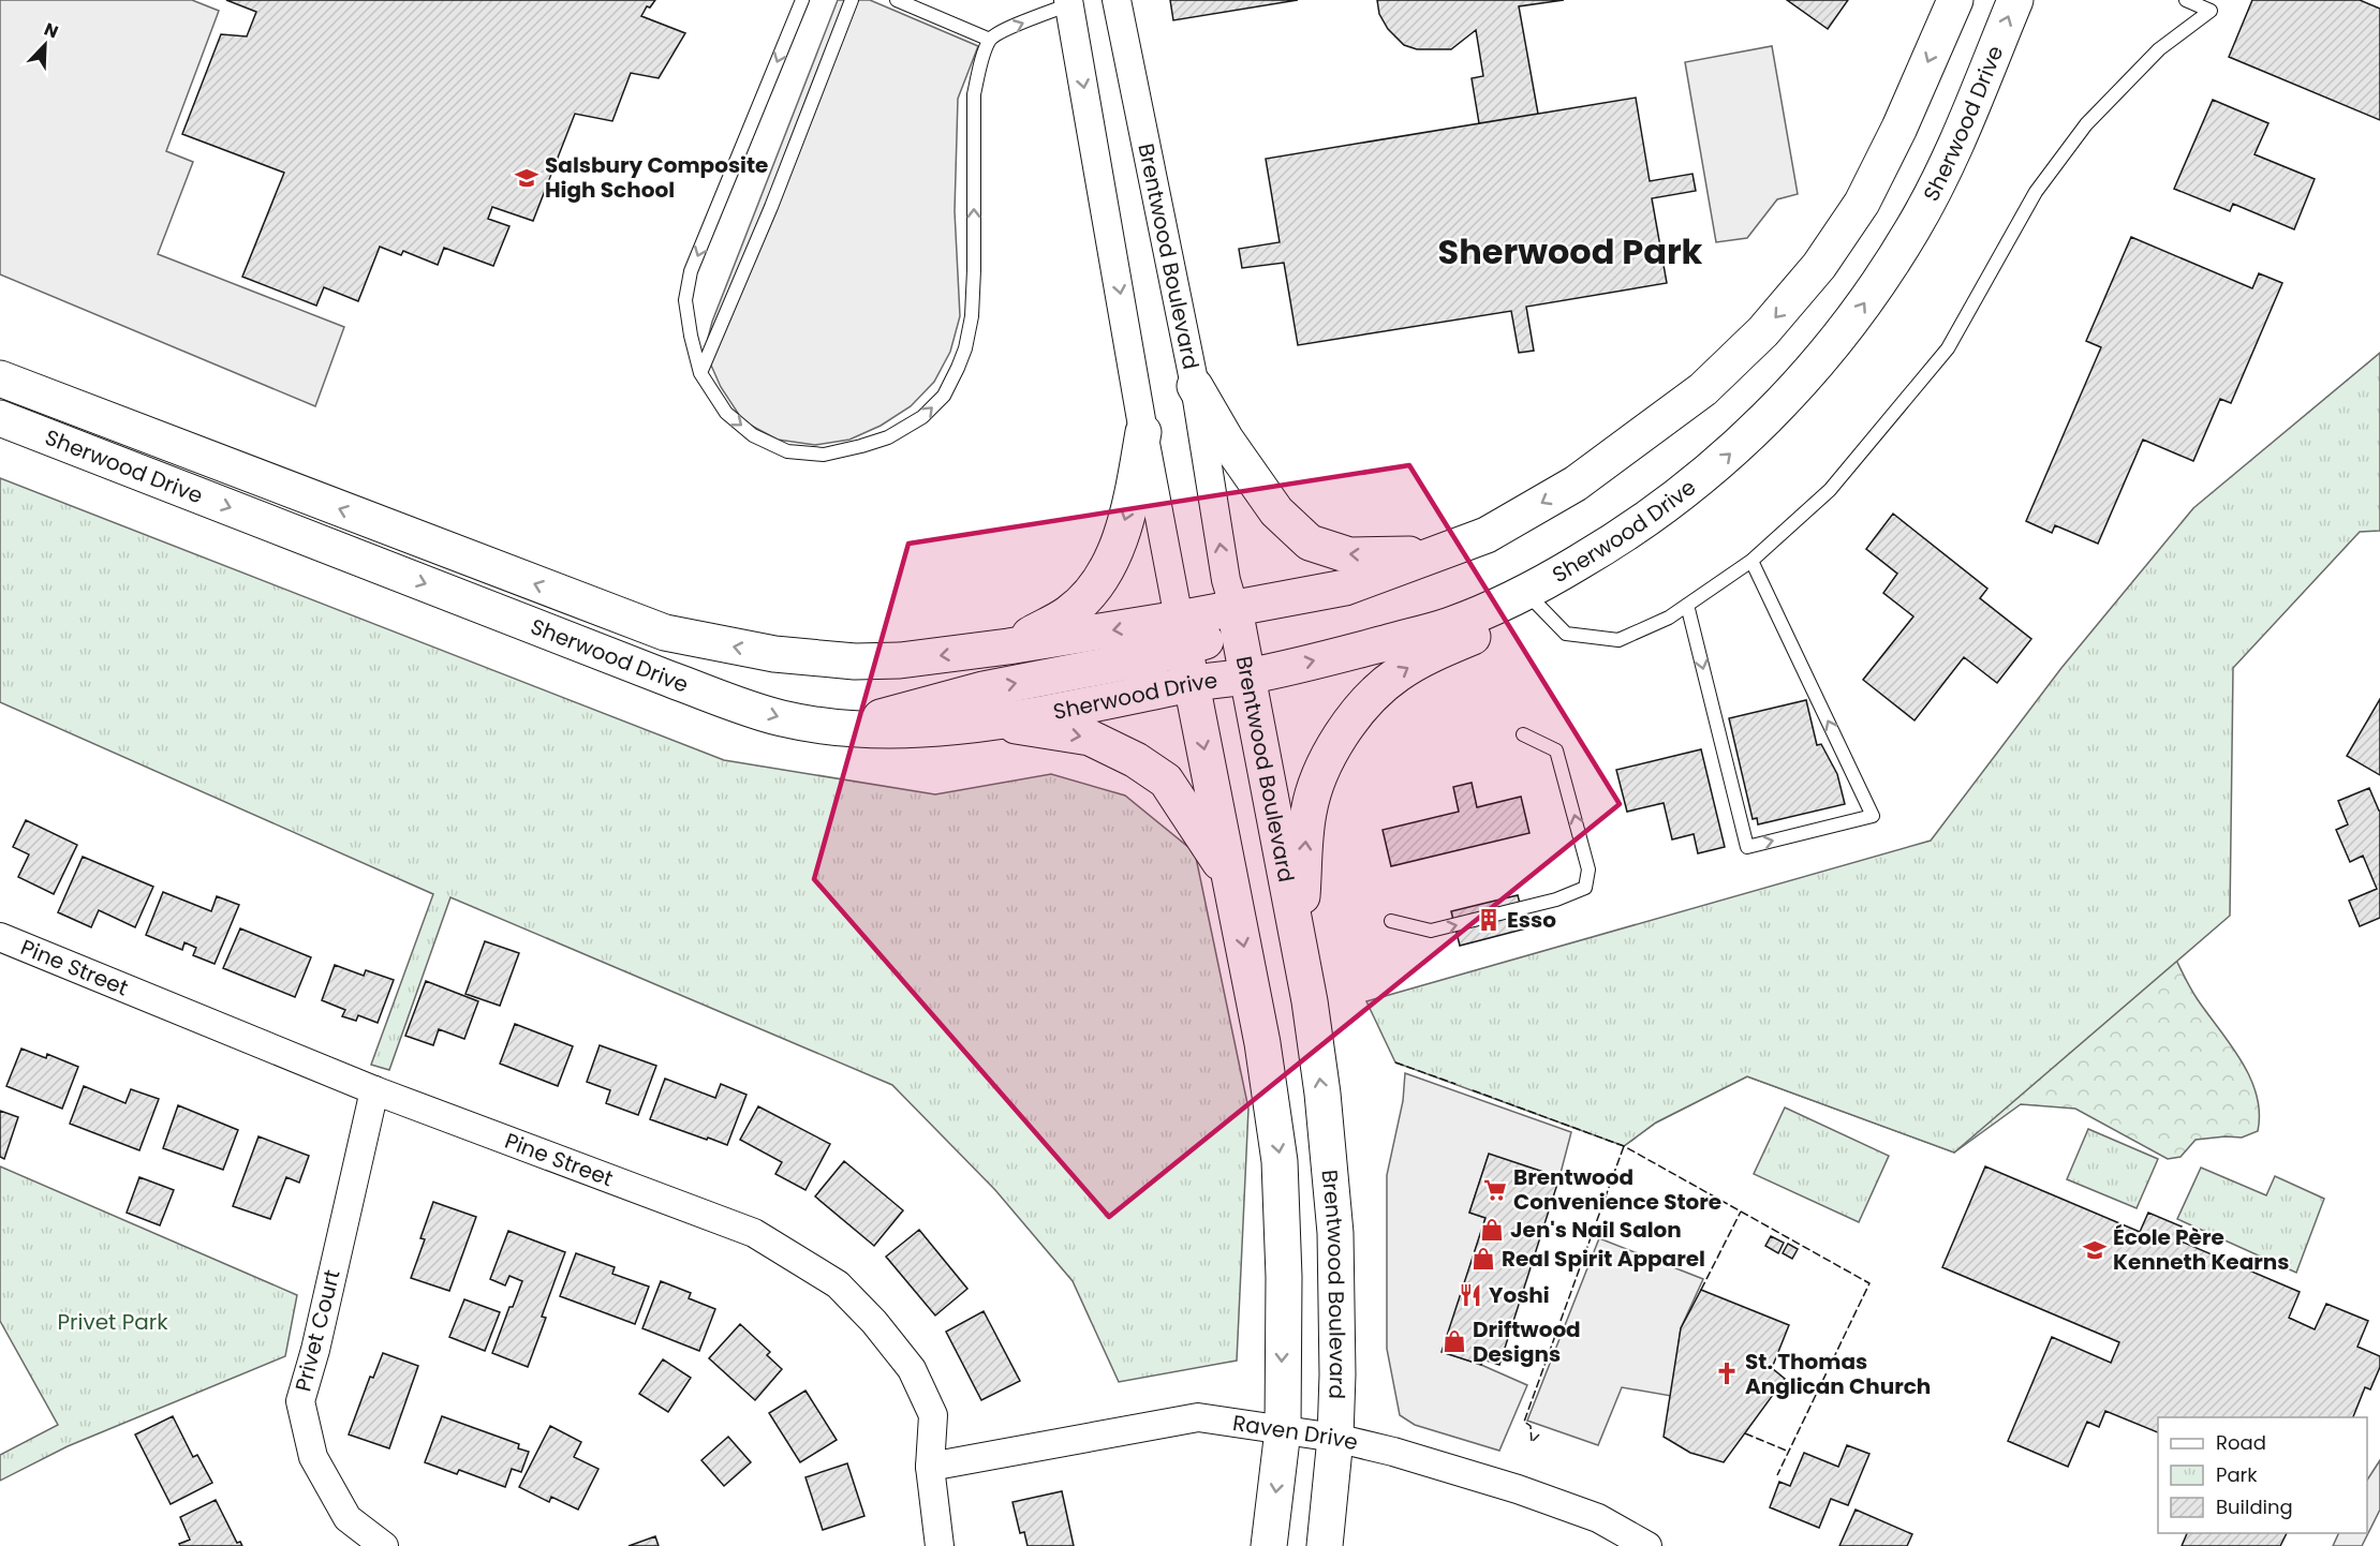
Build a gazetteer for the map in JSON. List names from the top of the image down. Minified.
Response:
{"streets":{"main road":["Sherwood Drive","Brentwood Boulevard"],"street":["Pine Street","Privet Court","Raven Drive"]},"crossings":[["Sherwood Drive","Brentwood Boulevard"],["Brentwood Boulevard","Raven Drive"],["Pine Street","Privet Court"],["Pine Street","Raven Drive"]],"districts":["Sherwood Park"],"parks":["Privet Park"],"places":{"school or university":["Salsbury Composite High School","École Père Kenneth Kearns"],"building":["Esso"],"supermarket":["Brentwood Convenience Store"],"shop":["Jen's Nail Salon","Real Spirit Apparel","Driftwood Designs"],"restaurant":["Yoshi"],"church":["St. Thomas Anglican Church"]},"legend":["Road","Park","Building"],"north":"top right"}
